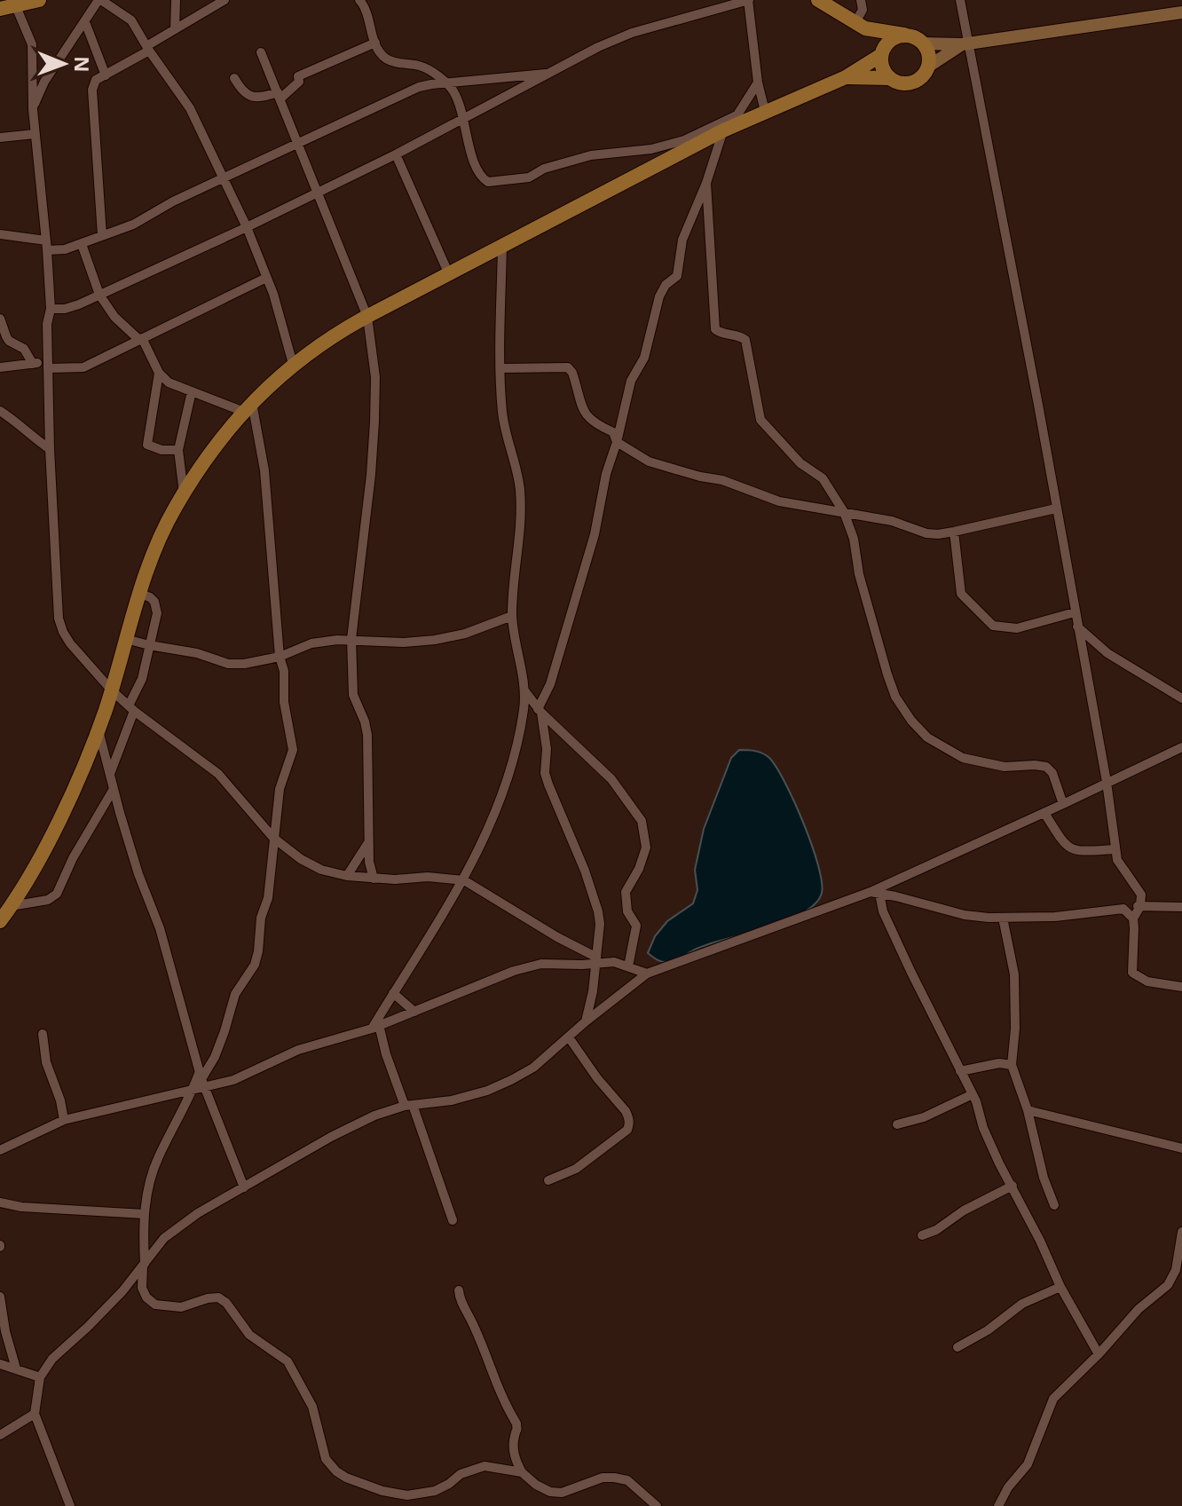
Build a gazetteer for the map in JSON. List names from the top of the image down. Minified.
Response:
{"north":"right"}
